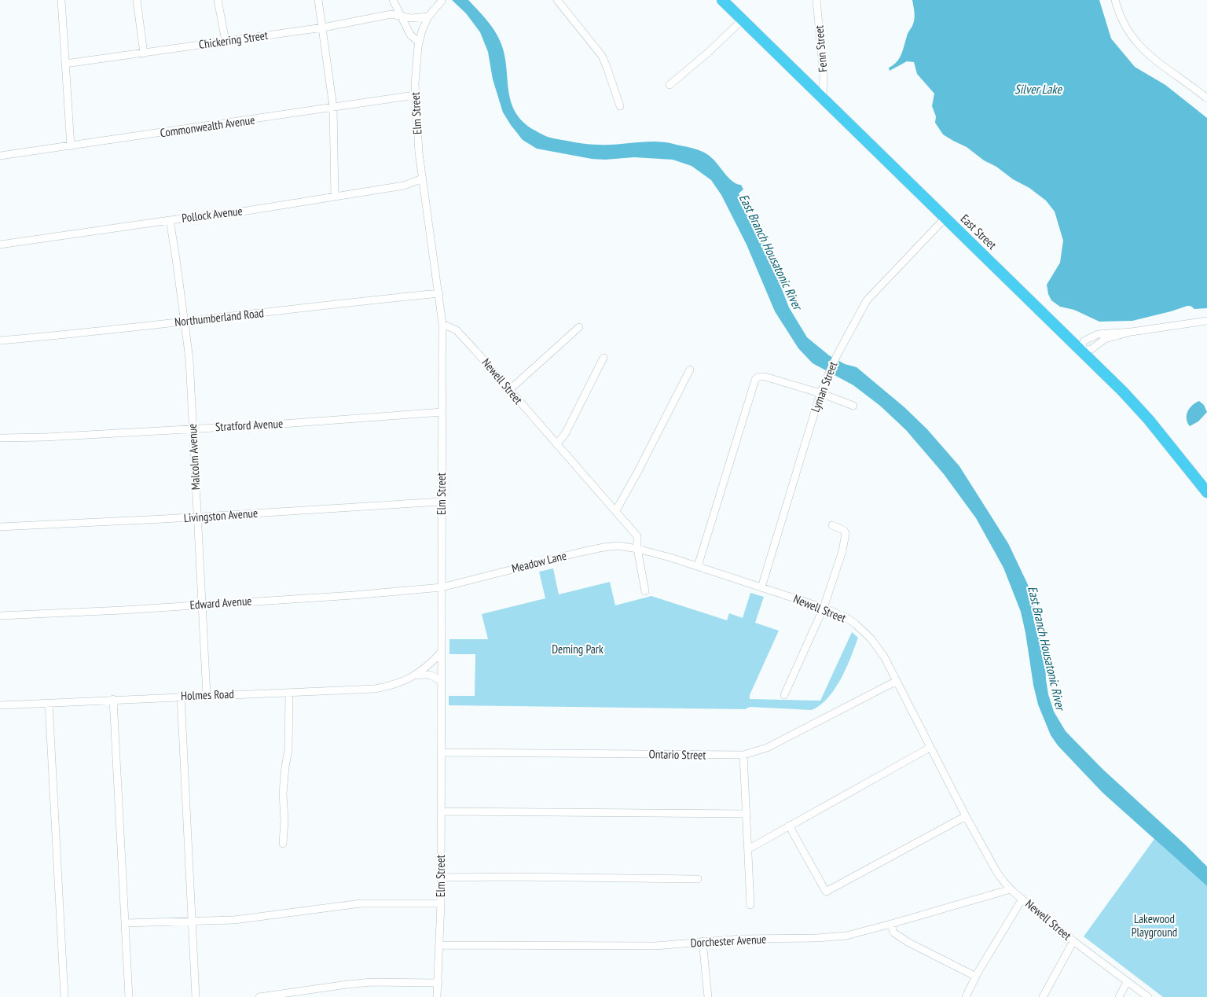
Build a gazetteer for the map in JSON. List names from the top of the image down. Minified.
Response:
{"streets":{"highway":["East Street"],"street":["Chickering Street","Fenn Street","Elm Street","Commonwealth Avenue","Pollock Avenue","Northumberland Road","Newell Street","Lyman Street","Stratford Avenue","Malcolm Avenue","Livingston Avenue","Meadow Lane","Edward Avenue","Holmes Road","Ontario Street","Dorchester Avenue"]},"crossings":[["Chickering Street","Elm Street"],["Fenn Street","East Street"],["Elm Street","Commonwealth Avenue"],["Elm Street","Pollock Avenue"],["Elm Street","Northumberland Road"],["Elm Street","Newell Street"],["Elm Street","Stratford Avenue"],["Elm Street","Livingston Avenue"],["Elm Street","Meadow Lane"],["Elm Street","Edward Avenue"],["Elm Street","Holmes Road"],["Elm Street","Ontario Street"],["Elm Street","Dorchester Avenue"],["Pollock Avenue","Malcolm Avenue"],["East Street","Lyman Street"],["Northumberland Road","Malcolm Avenue"],["Newell Street","Lyman Street"],["Newell Street","Meadow Lane"],["Newell Street","Ontario Street"],["Newell Street","Dorchester Avenue"],["Stratford Avenue","Malcolm Avenue"],["Malcolm Avenue","Livingston Avenue"],["Malcolm Avenue","Edward Avenue"],["Malcolm Avenue","Holmes Road"],["Meadow Lane","Edward Avenue"]],"water":["Silver Lake","East Branch Housatonic River"],"parks":["Deming Park","Lakewood Playground"]}
